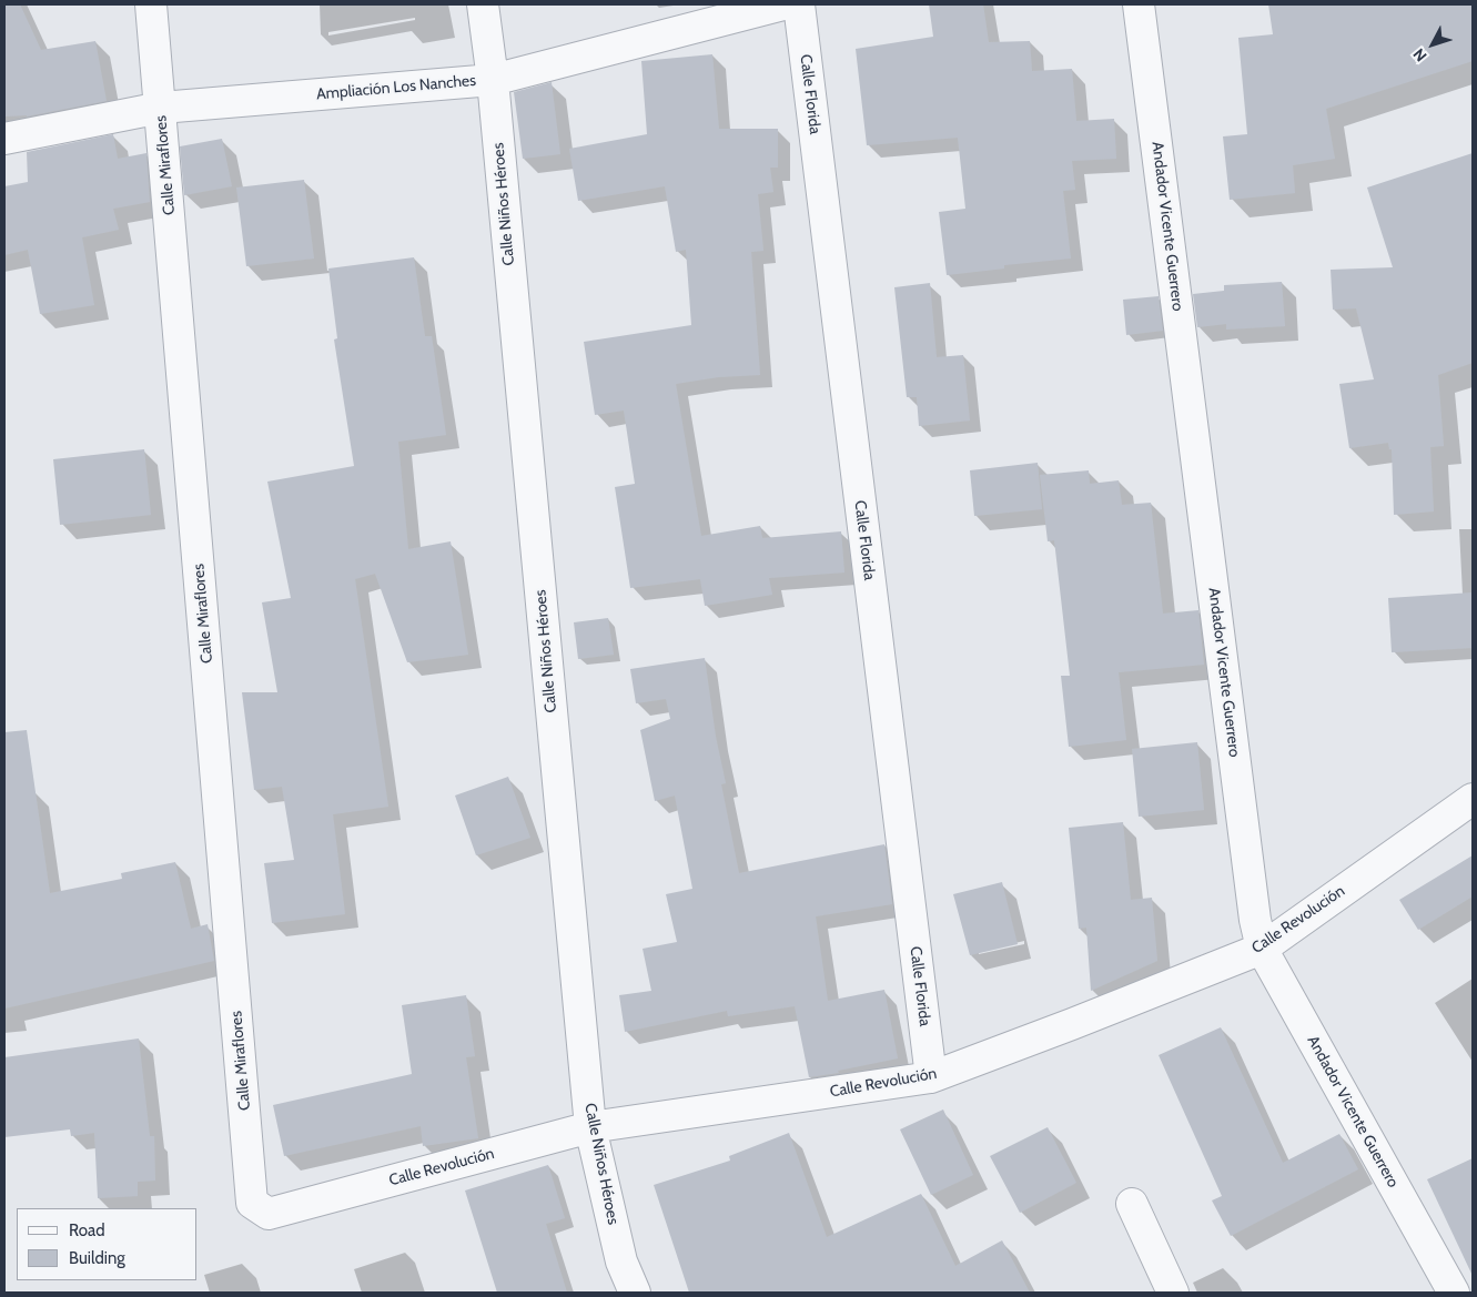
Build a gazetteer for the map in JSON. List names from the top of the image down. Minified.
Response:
{"streets":{"street":["Ampliación Los Nanches","Calle Florida","Calle Miraflores","Calle Niños Héroes","Andador Vicente Guerrero","Calle Revolución"]},"crossings":[["Ampliación Los Nanches","Calle Miraflores"],["Ampliación Los Nanches","Calle Niños Héroes"],["Calle Florida","Calle Revolución"],["Calle Miraflores","Calle Revolución"],["Calle Niños Héroes","Calle Revolución"],["Andador Vicente Guerrero","Calle Revolución"]],"legend":["Road","Building"],"north":"bottom left"}
